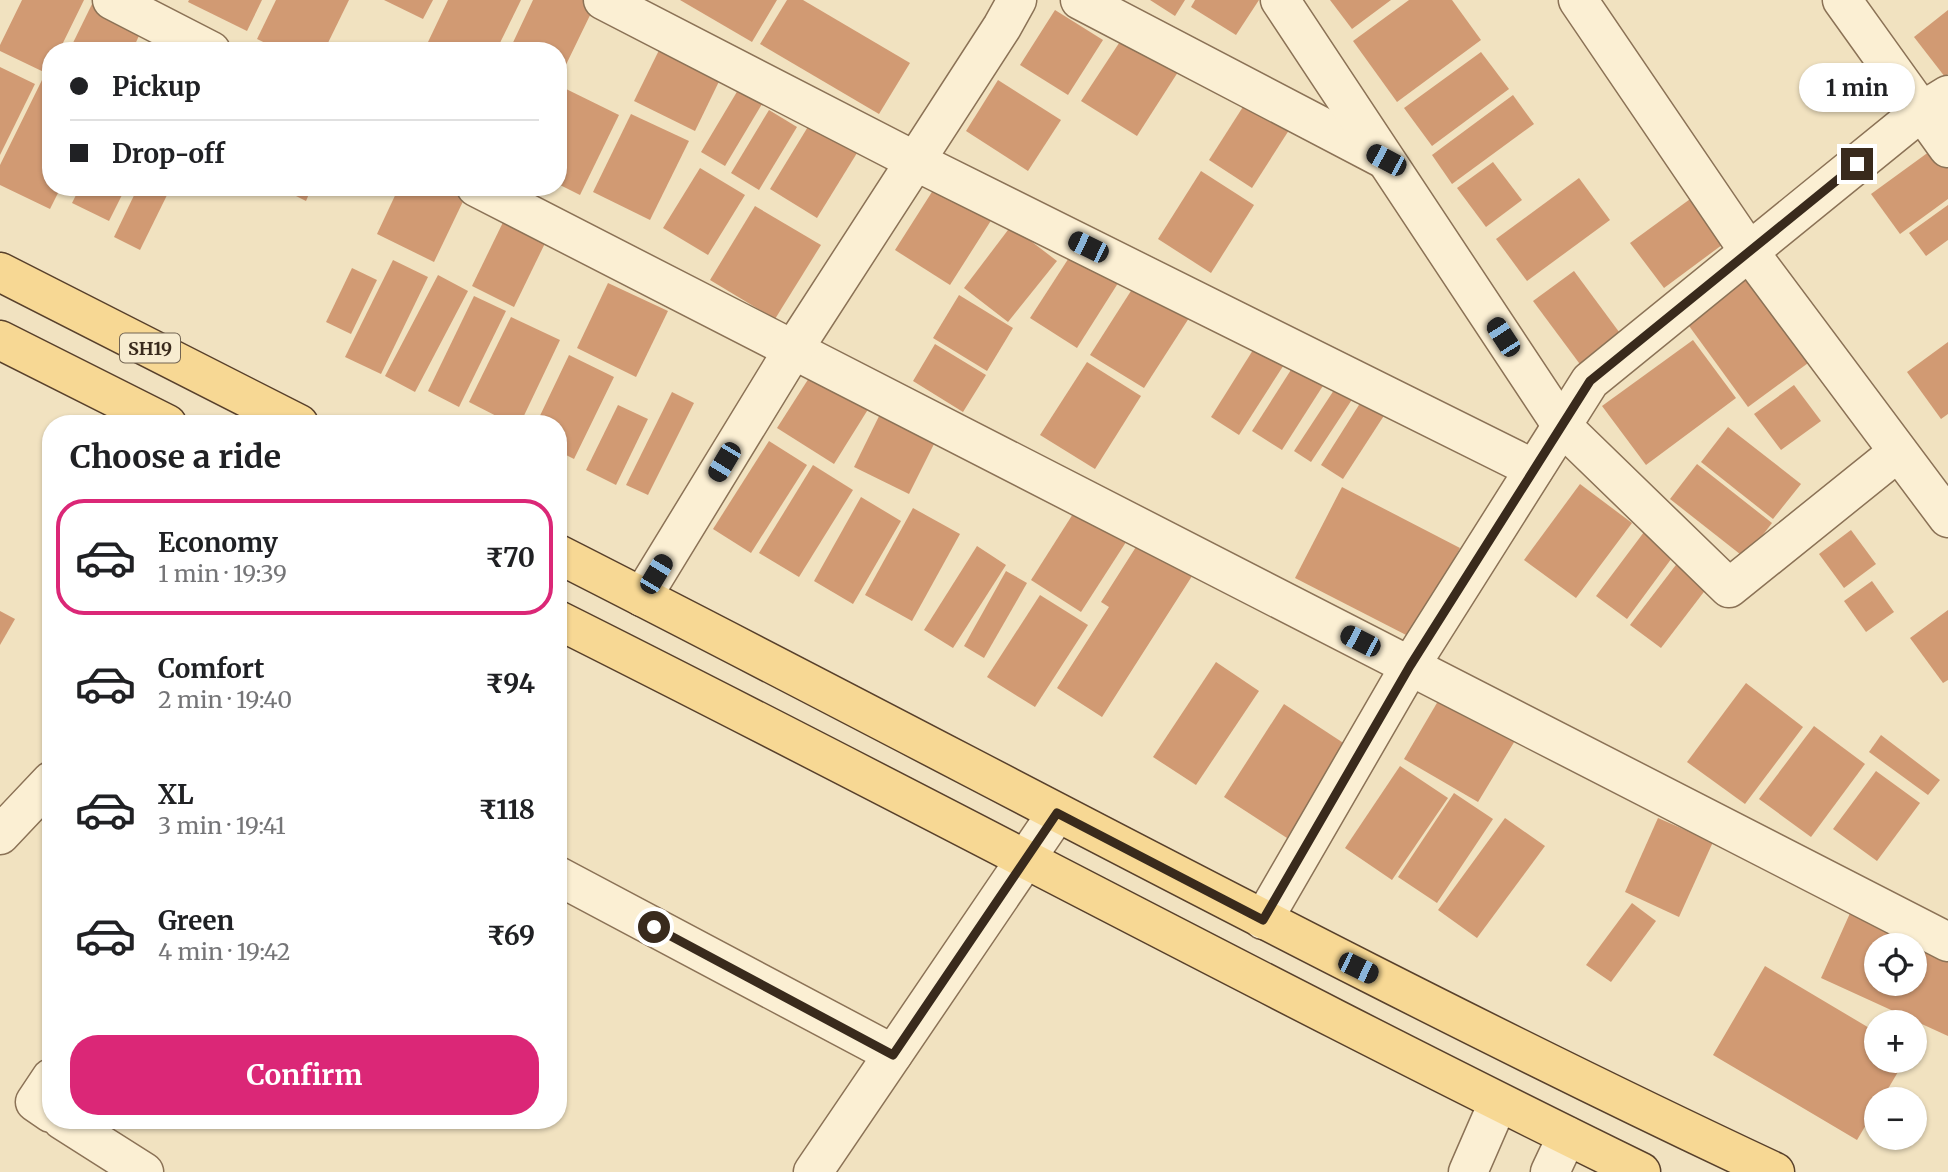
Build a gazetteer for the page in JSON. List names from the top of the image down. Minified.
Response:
{"streets":{"main road":["SH19"]},"page":{"banner":["Pickup","Drop-off"],"bubble":"1 min","heading":"Choose a ride","list":[{"name":"Economy","note":"1 min · 19:39","value":"₹70"},{"name":"Comfort","note":"2 min · 19:40","value":"₹94"},{"name":"XL","note":"3 min · 19:41","value":"₹118"},{"name":"Green","note":"4 min · 19:42","value":"₹69"}],"map_buttons":["+","−"],"buttons":"Confirm"}}
